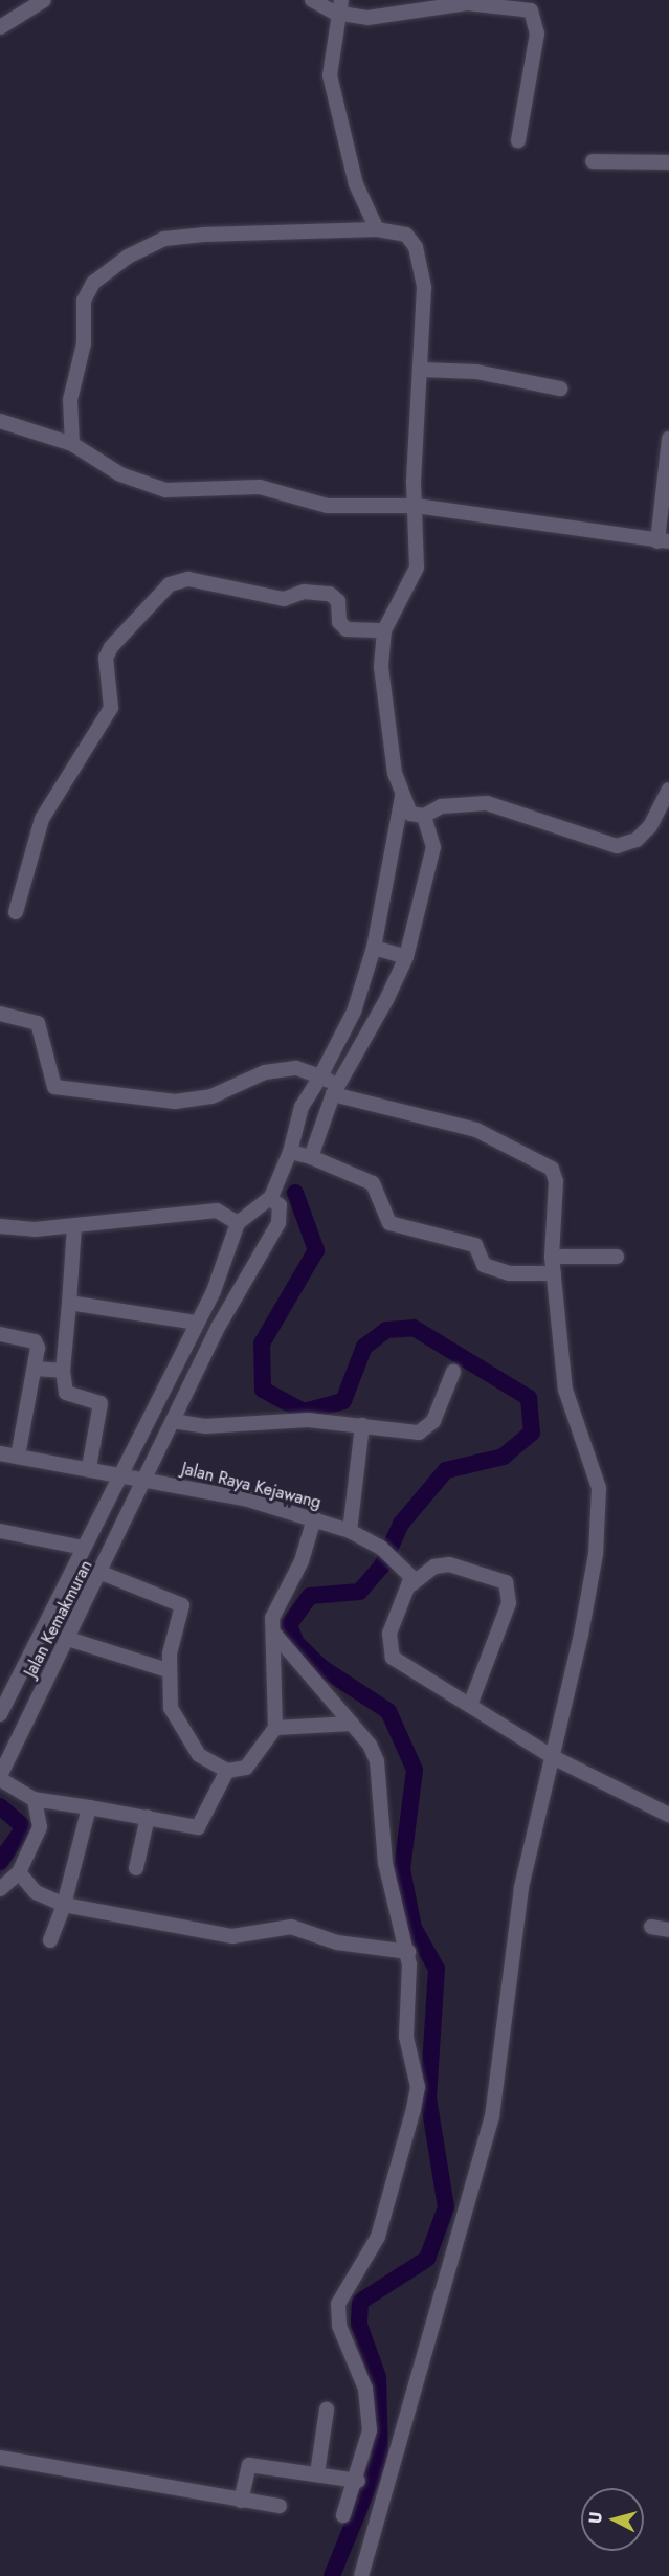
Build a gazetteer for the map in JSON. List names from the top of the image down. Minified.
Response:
{"streets":{"street":["Jalan Raya Kejawang","Jalan Kemakmuran"]},"crossings":[["Jalan Raya Kejawang","Jalan Kemakmuran"]],"north":"left"}
